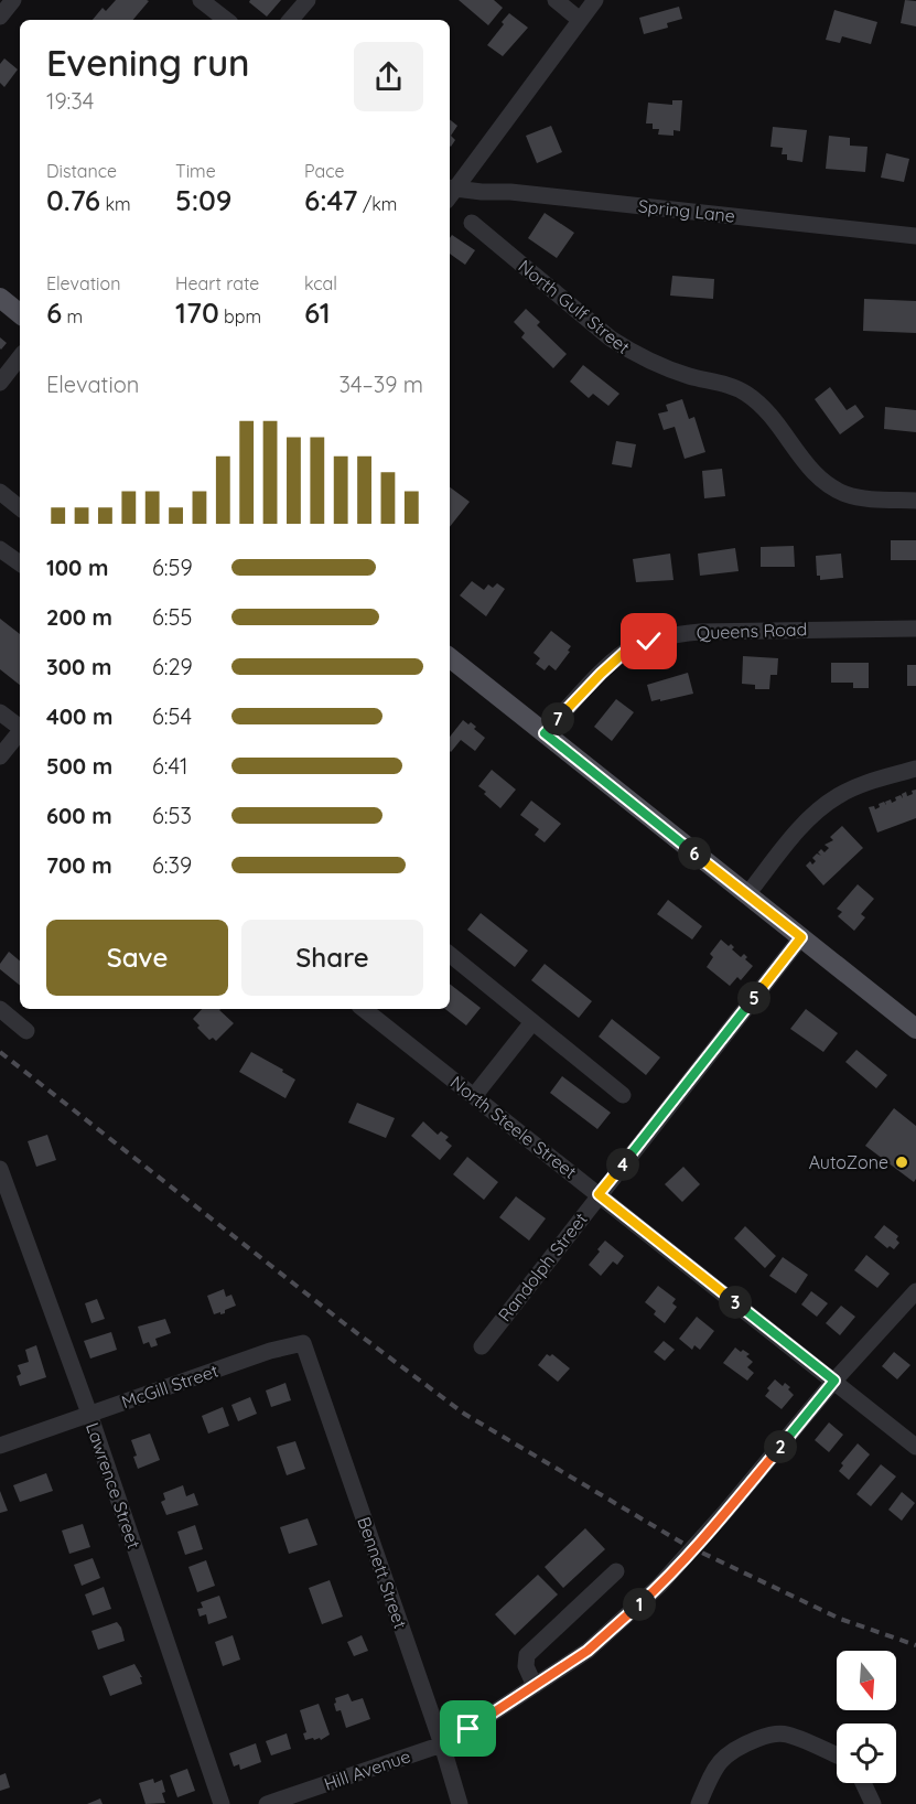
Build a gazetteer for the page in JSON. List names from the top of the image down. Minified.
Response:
{"streets":{"street":["Spring Lane","North Gulf Street","Queens Road","North Steele Street","Randolph Street","McGill Street","Lawrence Street","Bennett Street","Hill Avenue"]},"crossings":[["North Steele Street","Randolph Street"],["North Steele Street","Hill Avenue"],["McGill Street","Lawrence Street"],["McGill Street","Bennett Street"],["Bennett Street","Hill Avenue"]],"places":["AutoZone"],"north":"bottom","page":{"heading":["Evening run","19:34"],"stats":[["Distance","0.76 km"],["Time","5:09"],["Pace","6:47 /km"],["Elevation","6 m"],["Heart rate","170 bpm"],["kcal","61"]],"chart":["Elevation","34–39 m"],"list":[{"name":"100 m","note":"6:59"},{"name":"200 m","note":"6:55"},{"name":"300 m","note":"6:29"},{"name":"400 m","note":"6:54"},{"name":"500 m","note":"6:41"},{"name":"600 m","note":"6:53"},{"name":"700 m","note":"6:39"}],"pins":["7","6","5","4","3","2","1"],"buttons":["Save","Share"]}}
